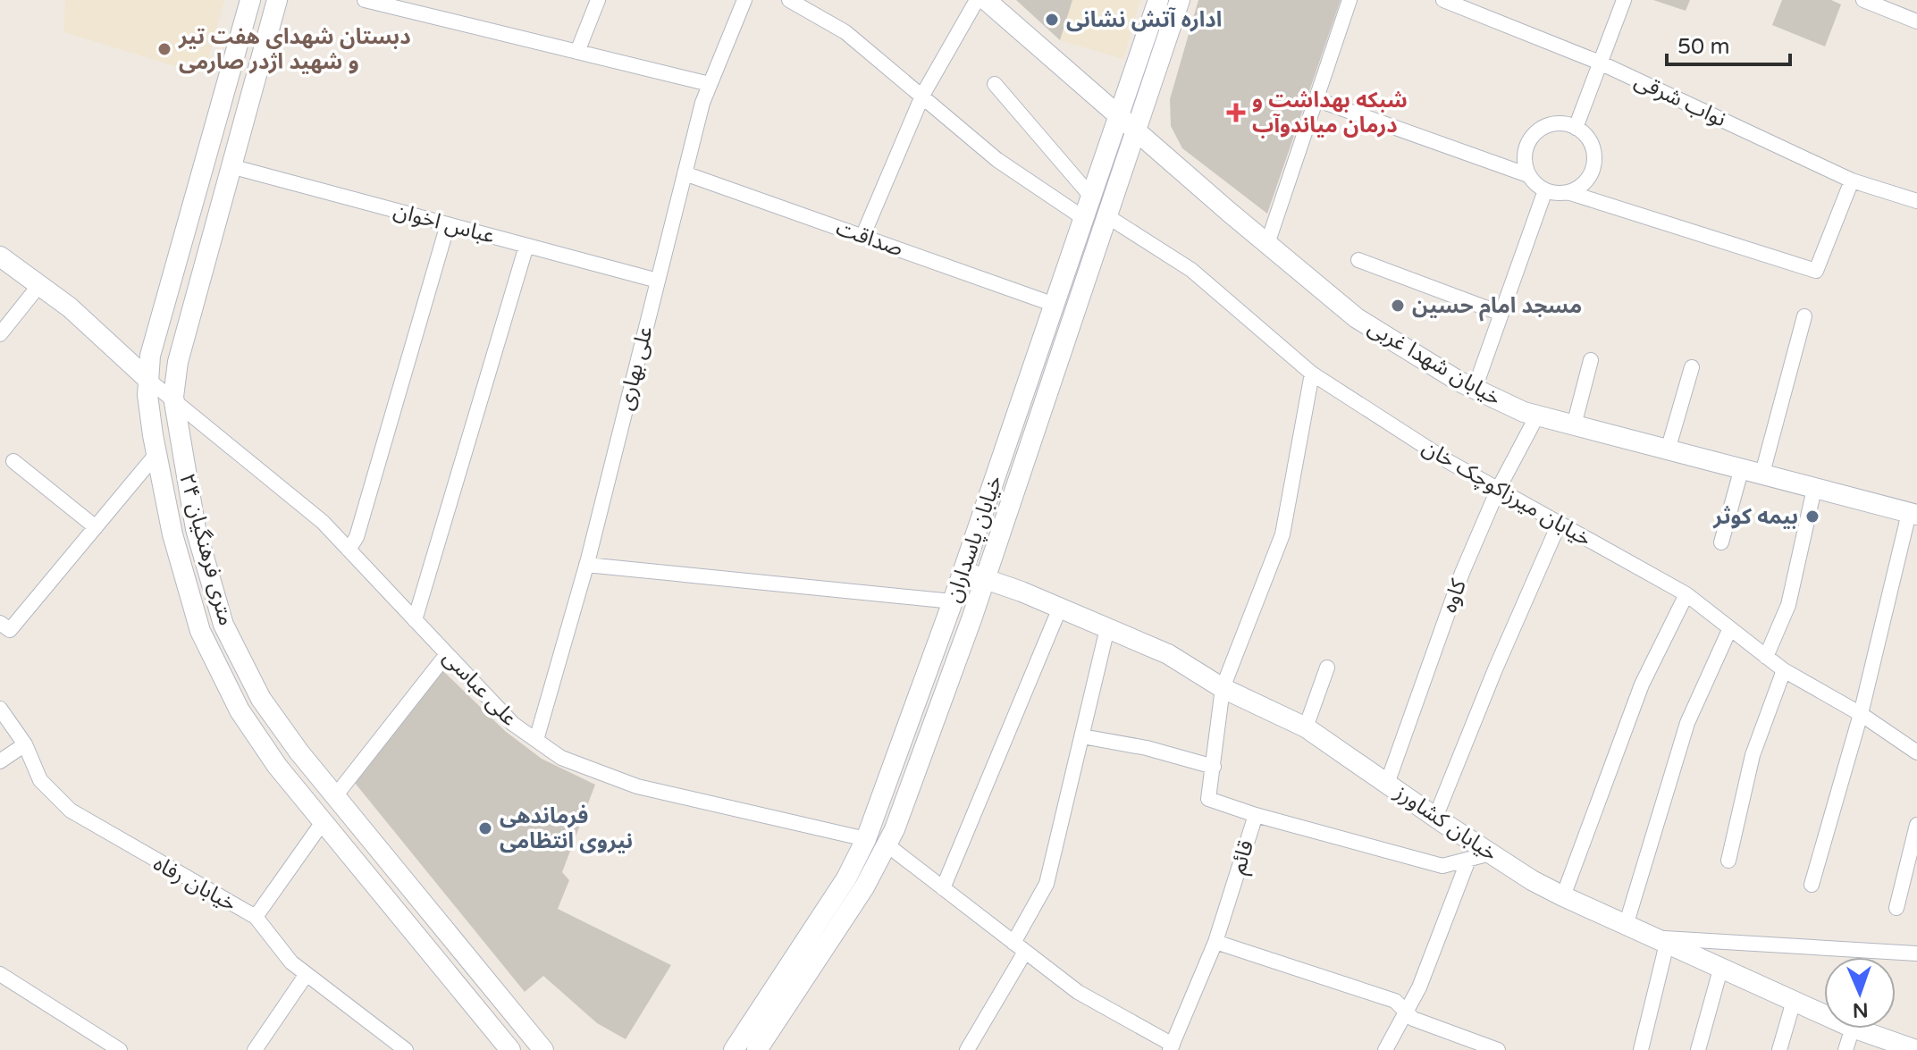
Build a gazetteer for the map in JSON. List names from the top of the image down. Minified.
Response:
{"streets":{"main road":["خیابان شهدا غربی","خیابان پاسداران","۲۴ متری فرهنگیان","خیابان کشاورز"],"street":["نواب شرقی","عباس اخوان","صداقت","علی بهاری","خیابان میرزاکوچک خان","کاوه","علی عباسی","قائم","خیابان رفاه"]},"crossings":[["عباس اخوان","علی بهاری"],["عباس اخوان","۲۴ متری فرهنگیان"],["صداقت","علی بهاری"],["صداقت","خیابان پاسداران"],["خیابان شهدا غربی","خیابان پاسداران"],["خیابان شهدا غربی","کاوه"],["علی بهاری","علی عباسی"],["خیابان میرزاکوچک خان","خیابان پاسداران"],["خیابان میرزاکوچک خان","کاوه"],["خیابان میرزاکوچک خان","قائم"],["خیابان پاسداران","علی عباسی"],["خیابان پاسداران","خیابان کشاورز"],["۲۴ متری فرهنگیان","علی عباسی"],["کاوه","خیابان کشاورز"],["خیابان کشاورز","قائم"]],"places":{"other":["اداره آتش نشانی","دبستان شهدای هفت تیر و شهید اژدر صارمی","مسجد امام حسین","بیمه کوثر","فرماندهی نیروی انتظامی"],"health":["شبکه بهداشت و درمان میاندوآب"]},"scale_bar":"50 m","north":"bottom"}
